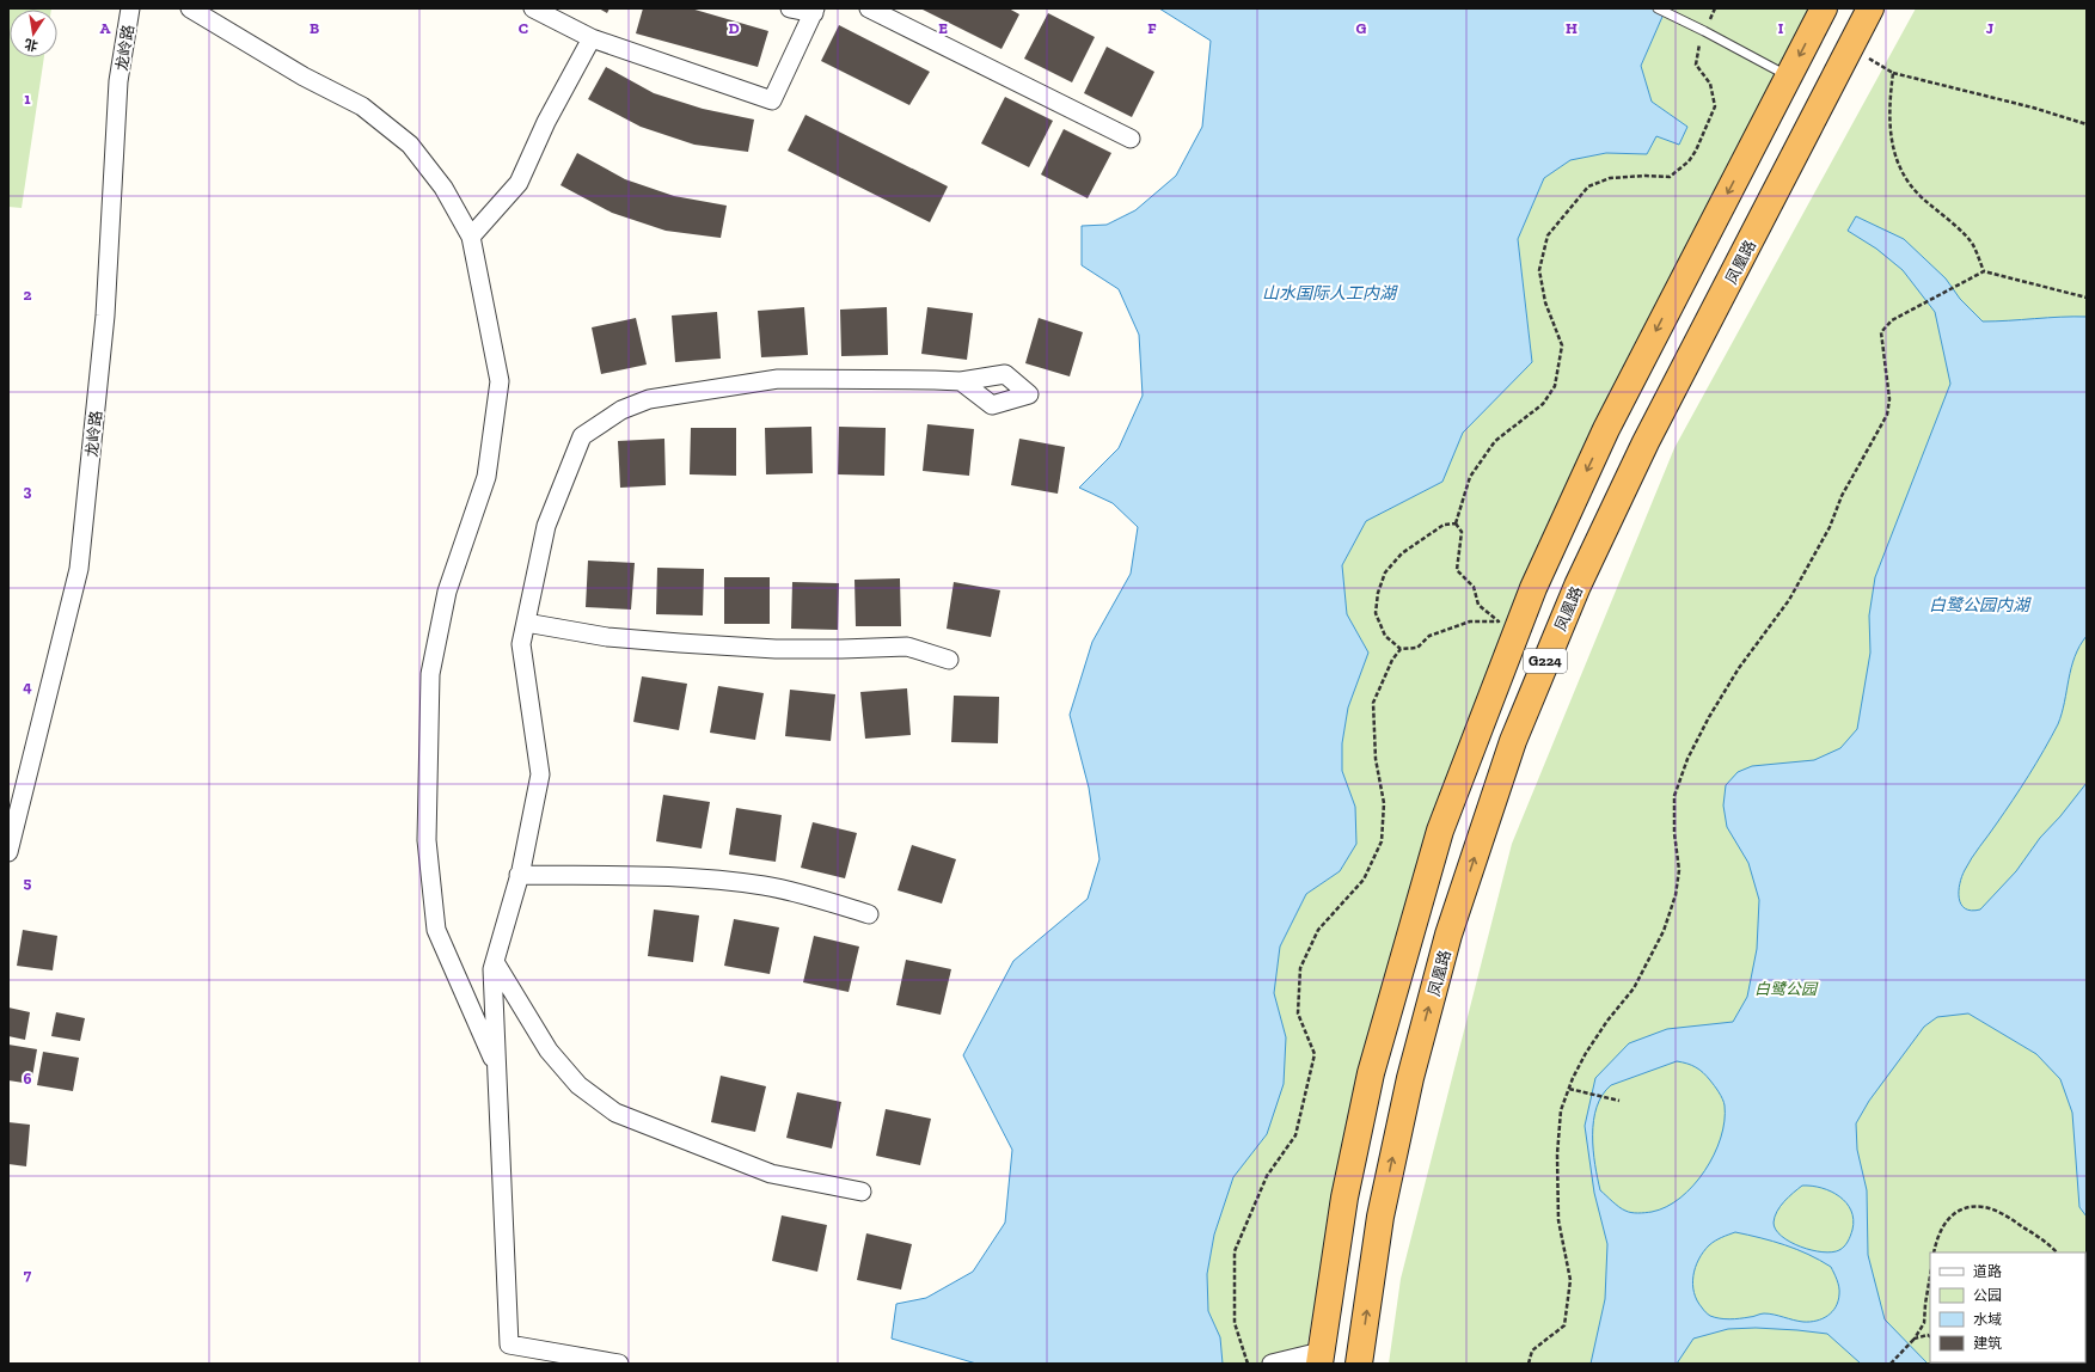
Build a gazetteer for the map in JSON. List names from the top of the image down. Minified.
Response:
{"streets":{"highway":["凤凰路","G224"],"street":["龙岭路"]},"water":["山水国际人工内湖","白鹭公园内湖"],"parks":["白鹭公园"],"legend":["道路","公园","水域","建筑"],"north":"bottom","grid":{"columns":["A","B","C","D","E","F","G","H","I","J"],"rows":["1","2","3","4","5","6","7"]}}
